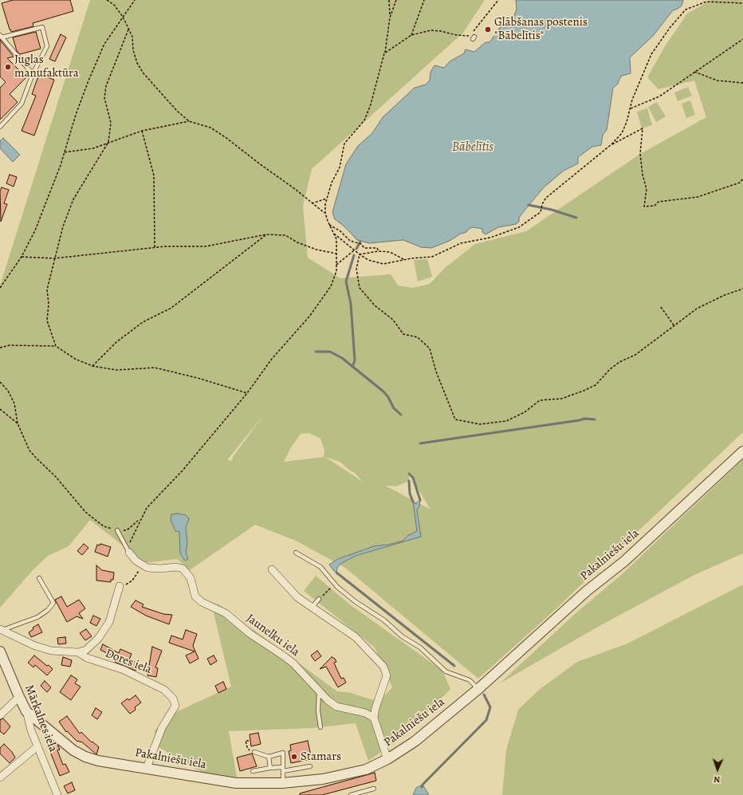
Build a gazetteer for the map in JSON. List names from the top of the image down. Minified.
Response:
{"streets":{"street":["Pakalniešu iela","Jaunelku iela","Dores iela","Mārkalnes iela"]},"crossings":[["Pakalniešu iela","Dores iela"],["Pakalniešu iela","Mārkalnes iela"]],"water":["Bābelītis"],"places":["Glābšanas postenis \"Bābelītis\"","Juglas manufaktūra","Stamars"],"north":"bottom"}
